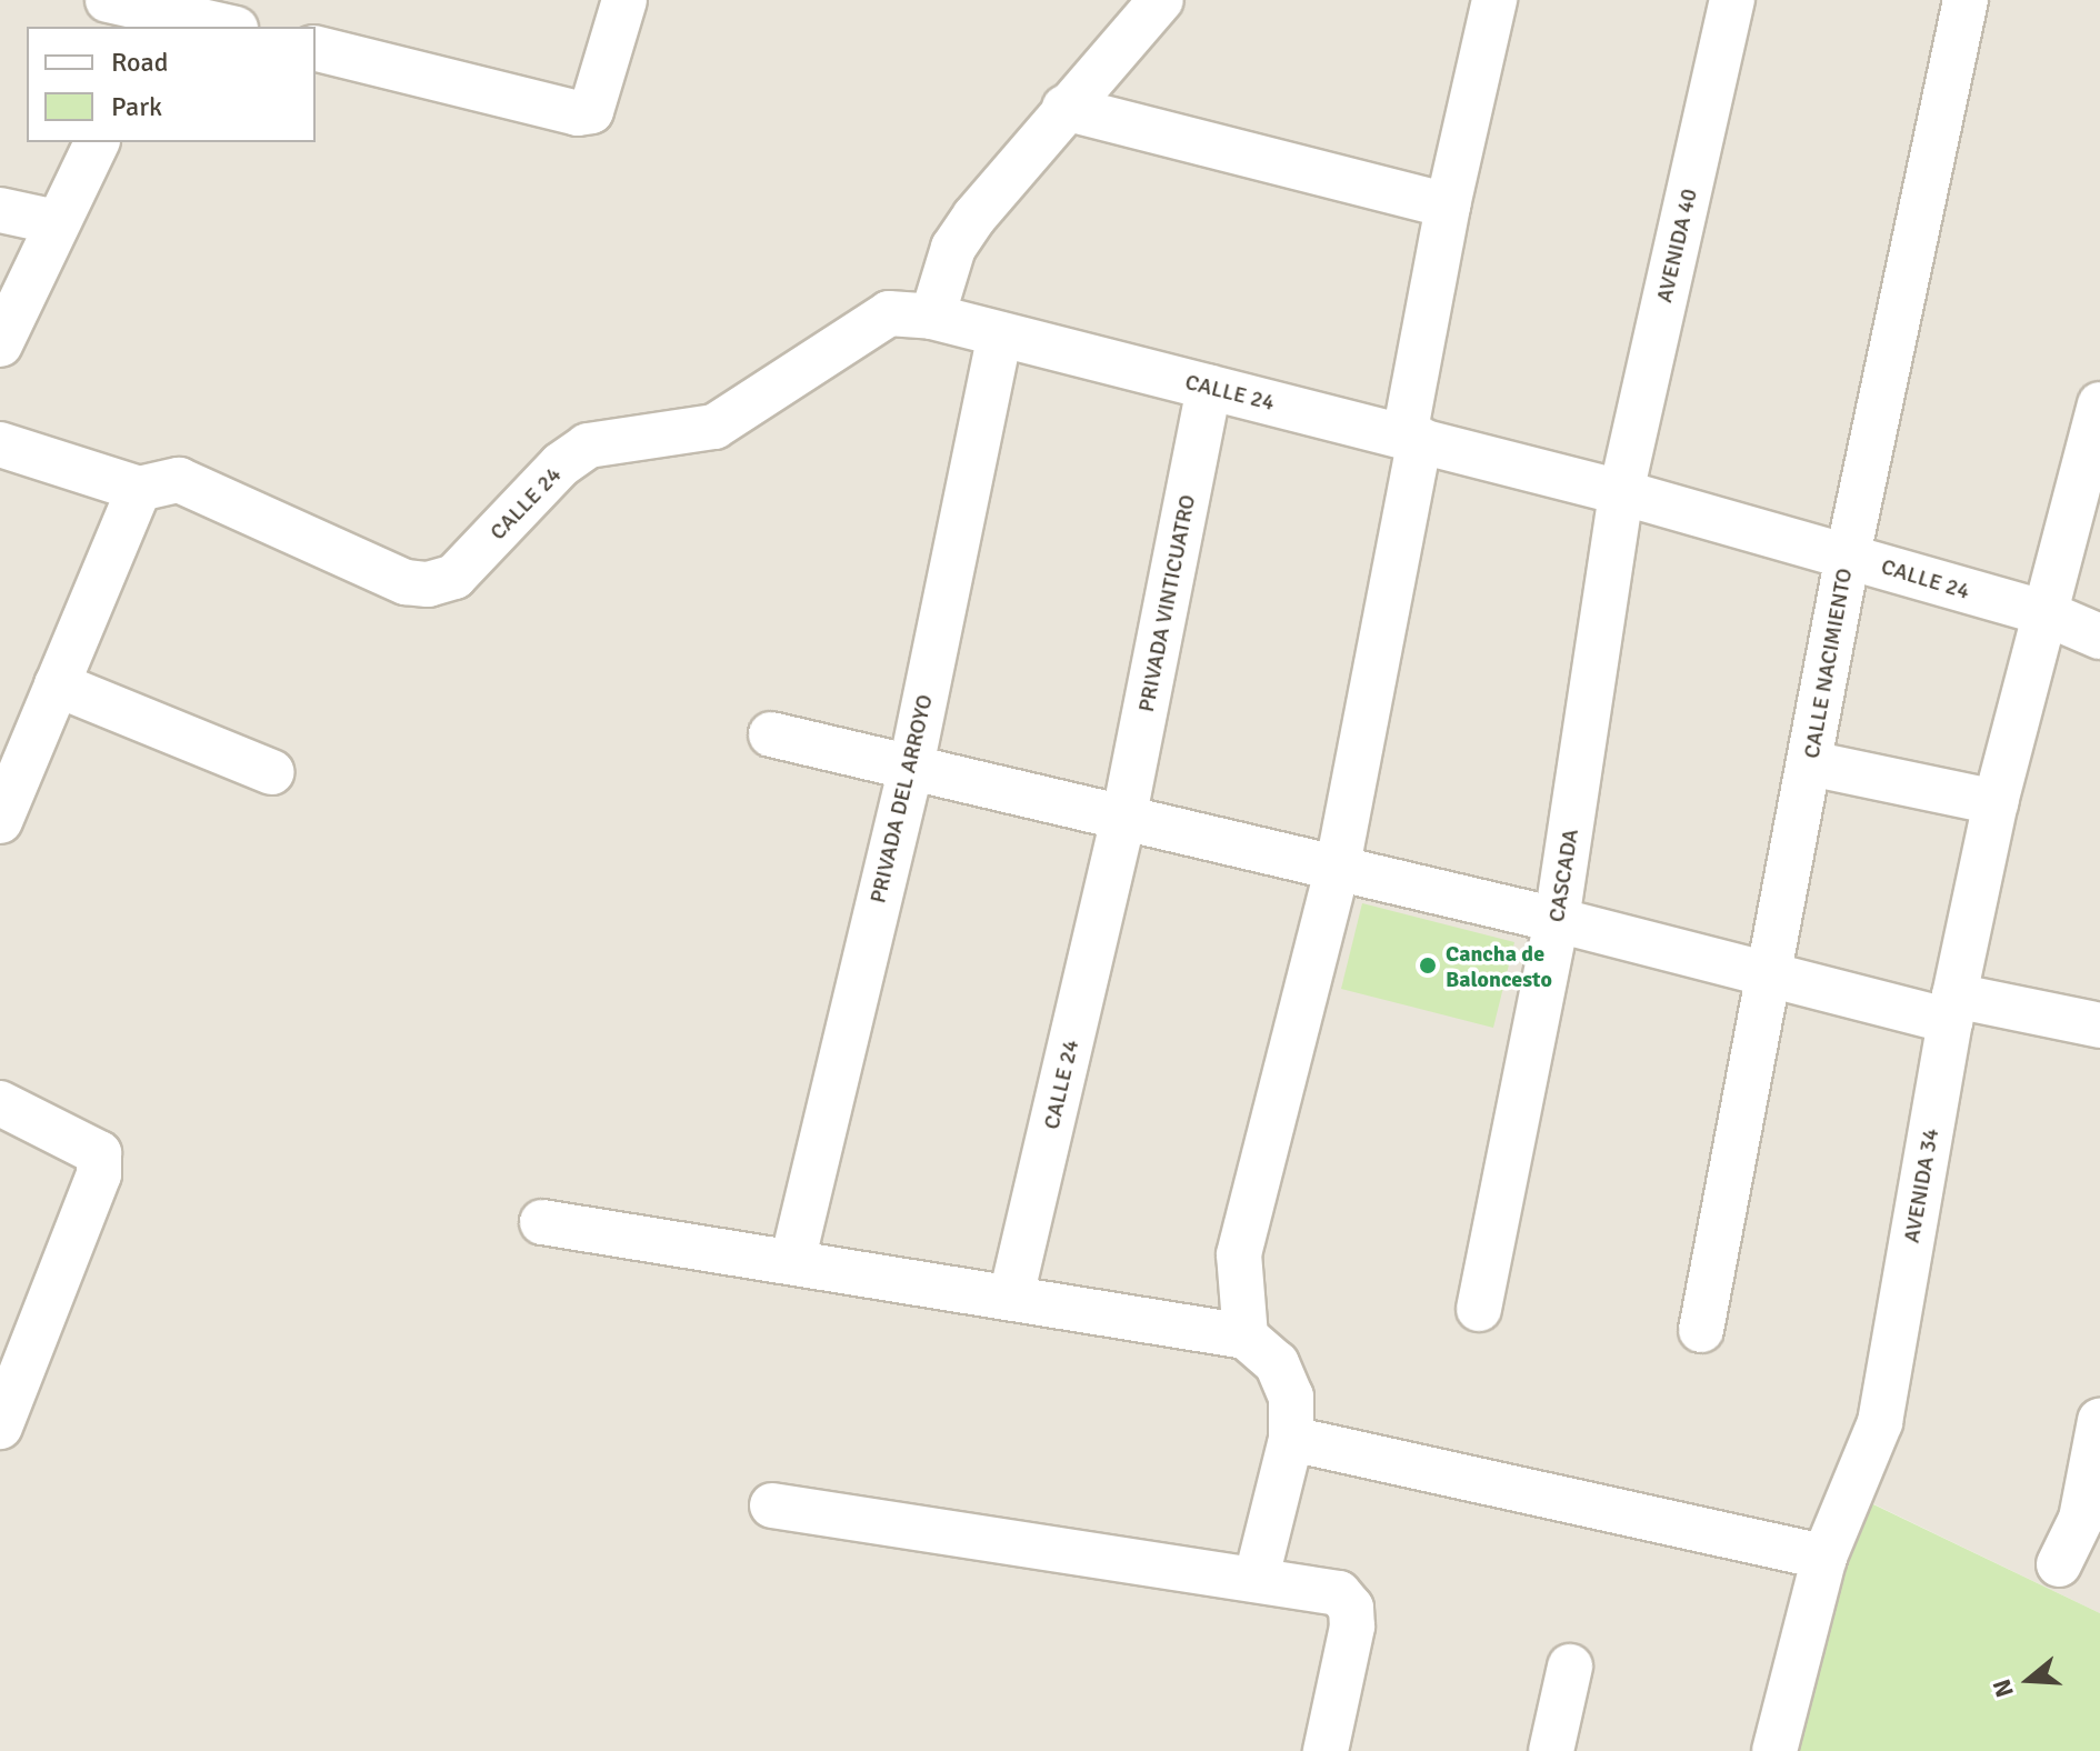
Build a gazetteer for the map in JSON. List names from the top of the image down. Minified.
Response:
{"streets":{"street":["AVENIDA 40","CALLE 24","PRIVADA VINTICUATRO","CALLE NACIMIENTO","PRIVADA DEL ARROYO","CASCADA","AVENIDA 34"]},"crossings":[["AVENIDA 40","CALLE 24"],["AVENIDA 40","CASCADA"],["CALLE 24","PRIVADA VINTICUATRO"],["CALLE 24","CALLE NACIMIENTO"],["CALLE 24","PRIVADA DEL ARROYO"],["CALLE 24","CASCADA"],["CALLE 24","AVENIDA 34"]],"places":["Cancha de Baloncesto"],"legend":["Road","Park"],"north":"left"}
